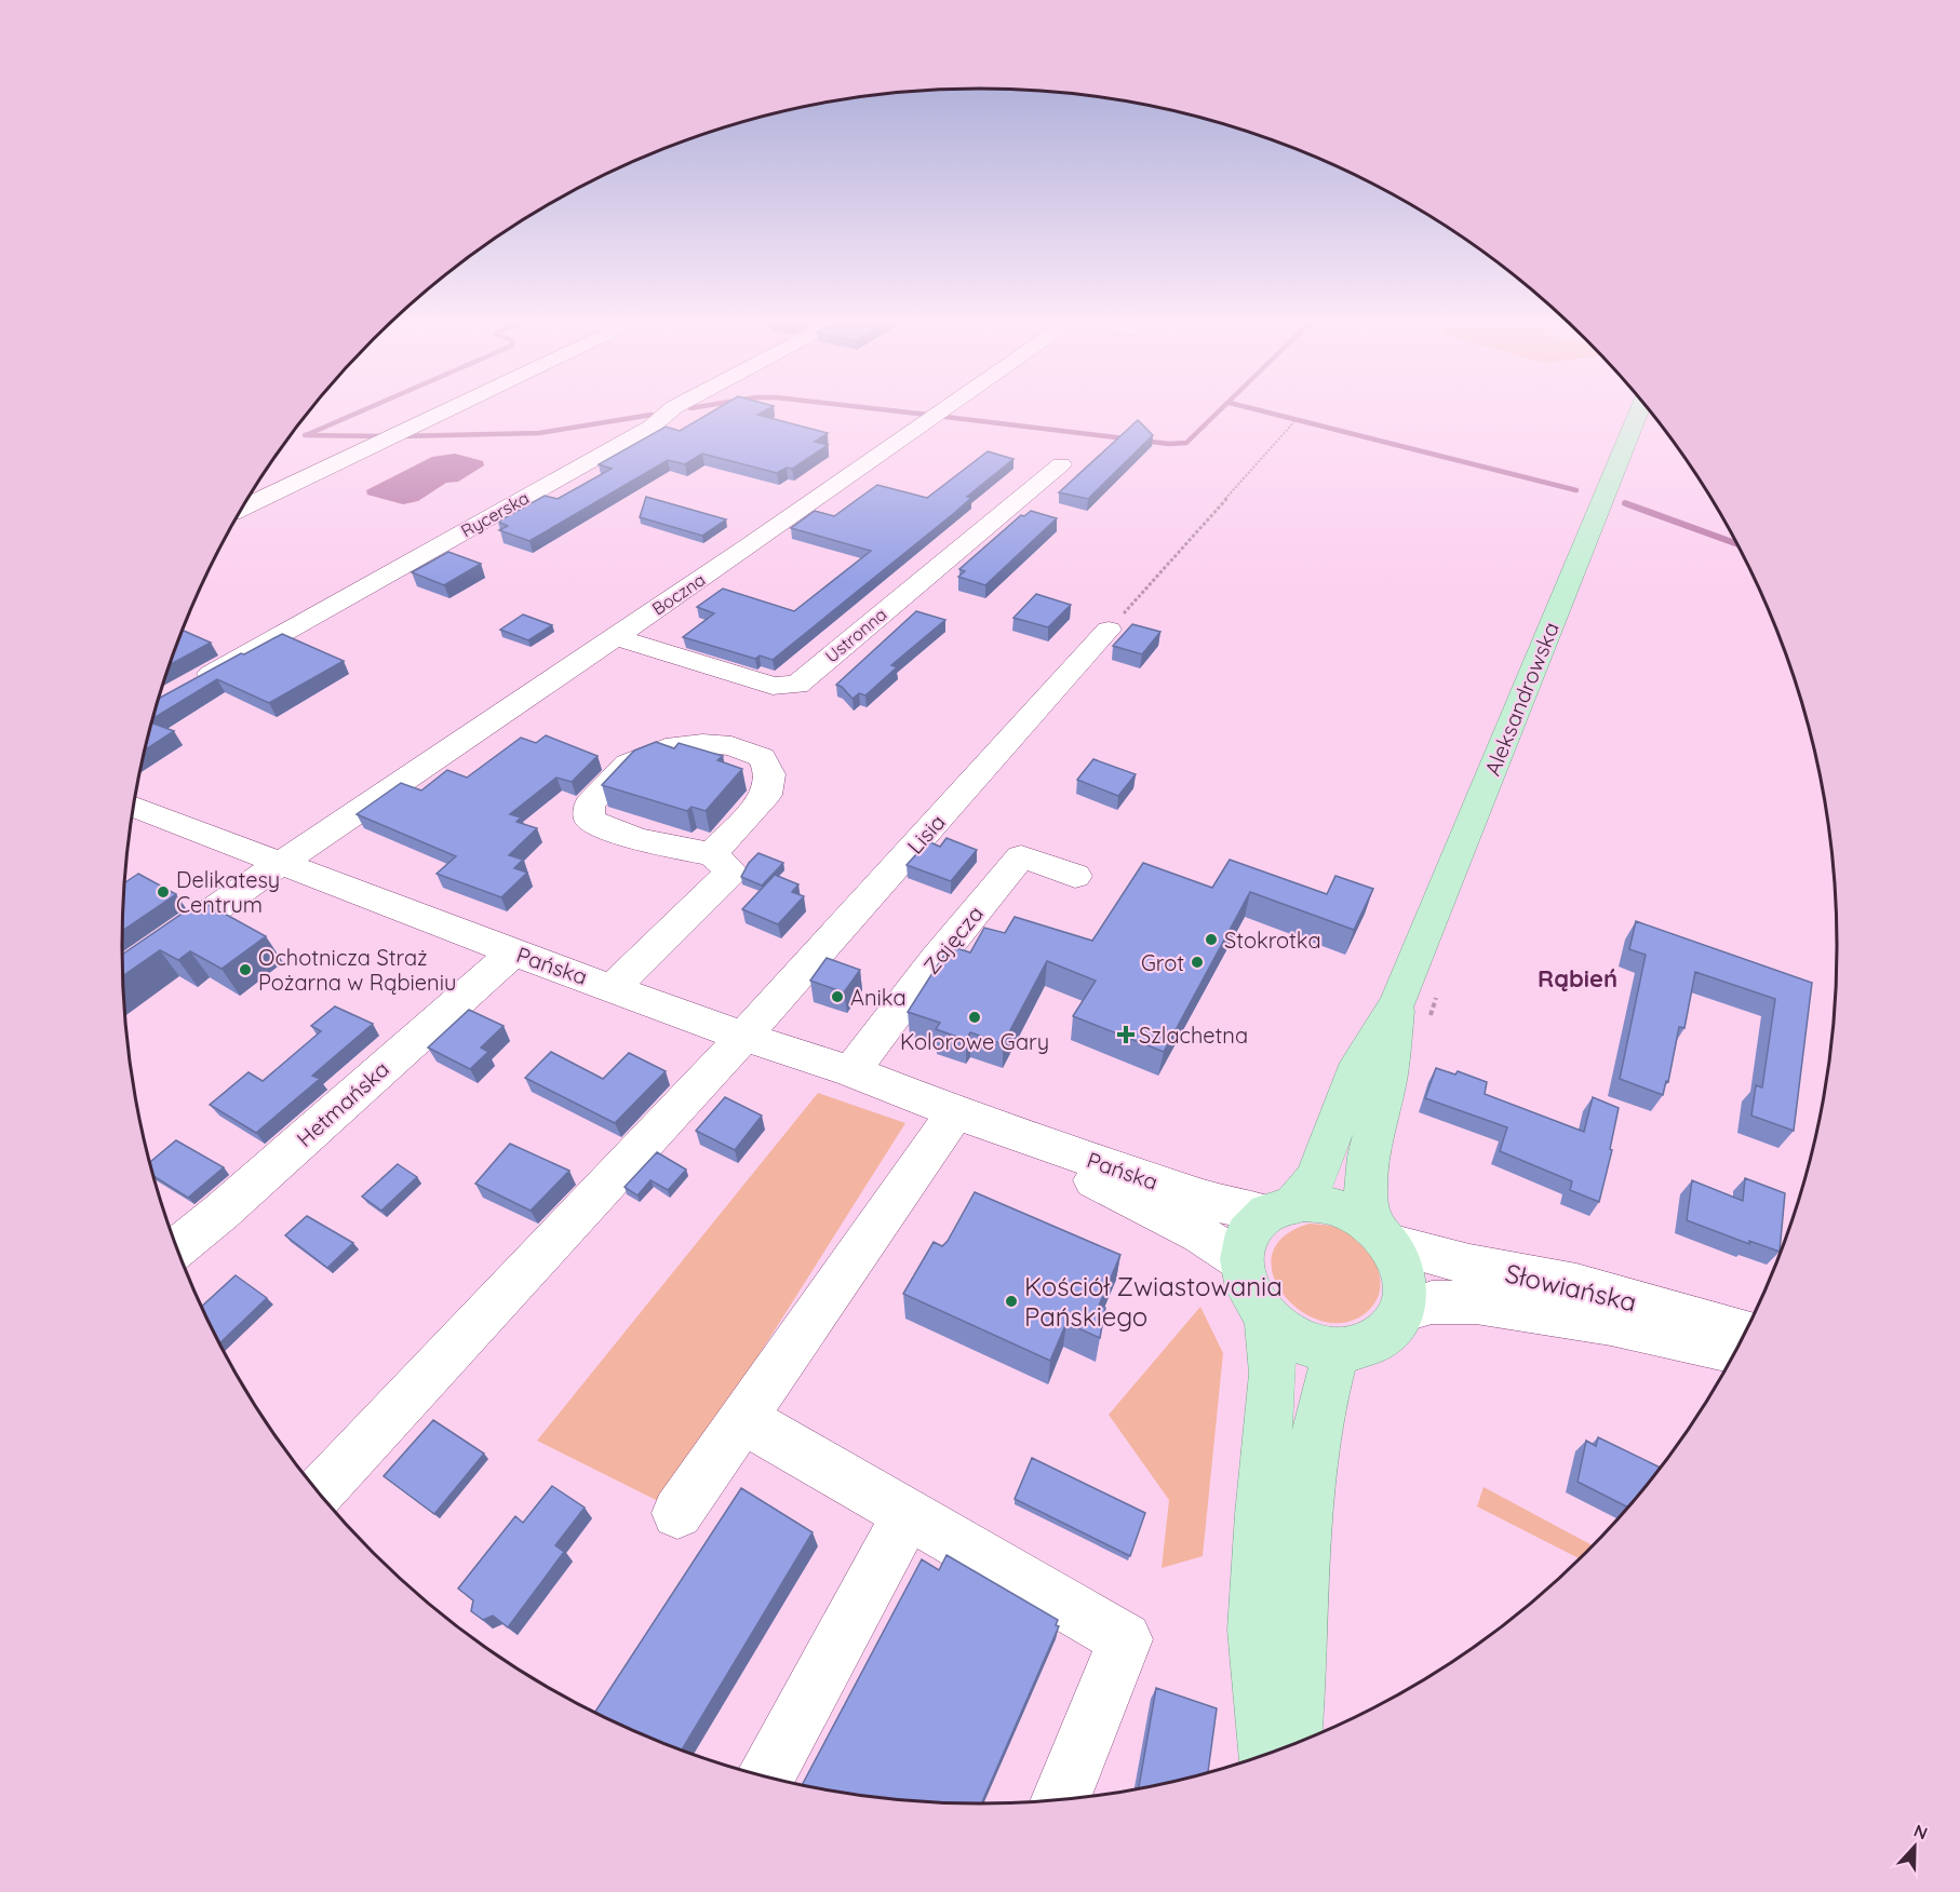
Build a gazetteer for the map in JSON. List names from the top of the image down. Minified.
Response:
{"streets":{"main road":["Aleksandrowska"],"street":["Rycerska","Boczna","Ustronna","Lisia","Zajęcza","Pańska","Hetmańska","Słowiańska"]},"crossings":[["Boczna","Ustronna"],["Boczna","Pańska"],["Aleksandrowska","Pańska"],["Aleksandrowska","Słowiańska"],["Lisia","Pańska"],["Zajęcza","Pańska"],["Pańska","Hetmańska"],["Pańska","Słowiańska"]],"districts":["Rąbień"],"places":{"other":["Delikatesy Centrum","Stokrotka","Grot","Ochotnicza Straż Pożarna w Rąbieniu","Anika","Kolorowe Gary","Kościół Zwiastowania Pańskiego"],"health":["Szlachetna"]},"north":"top"}
